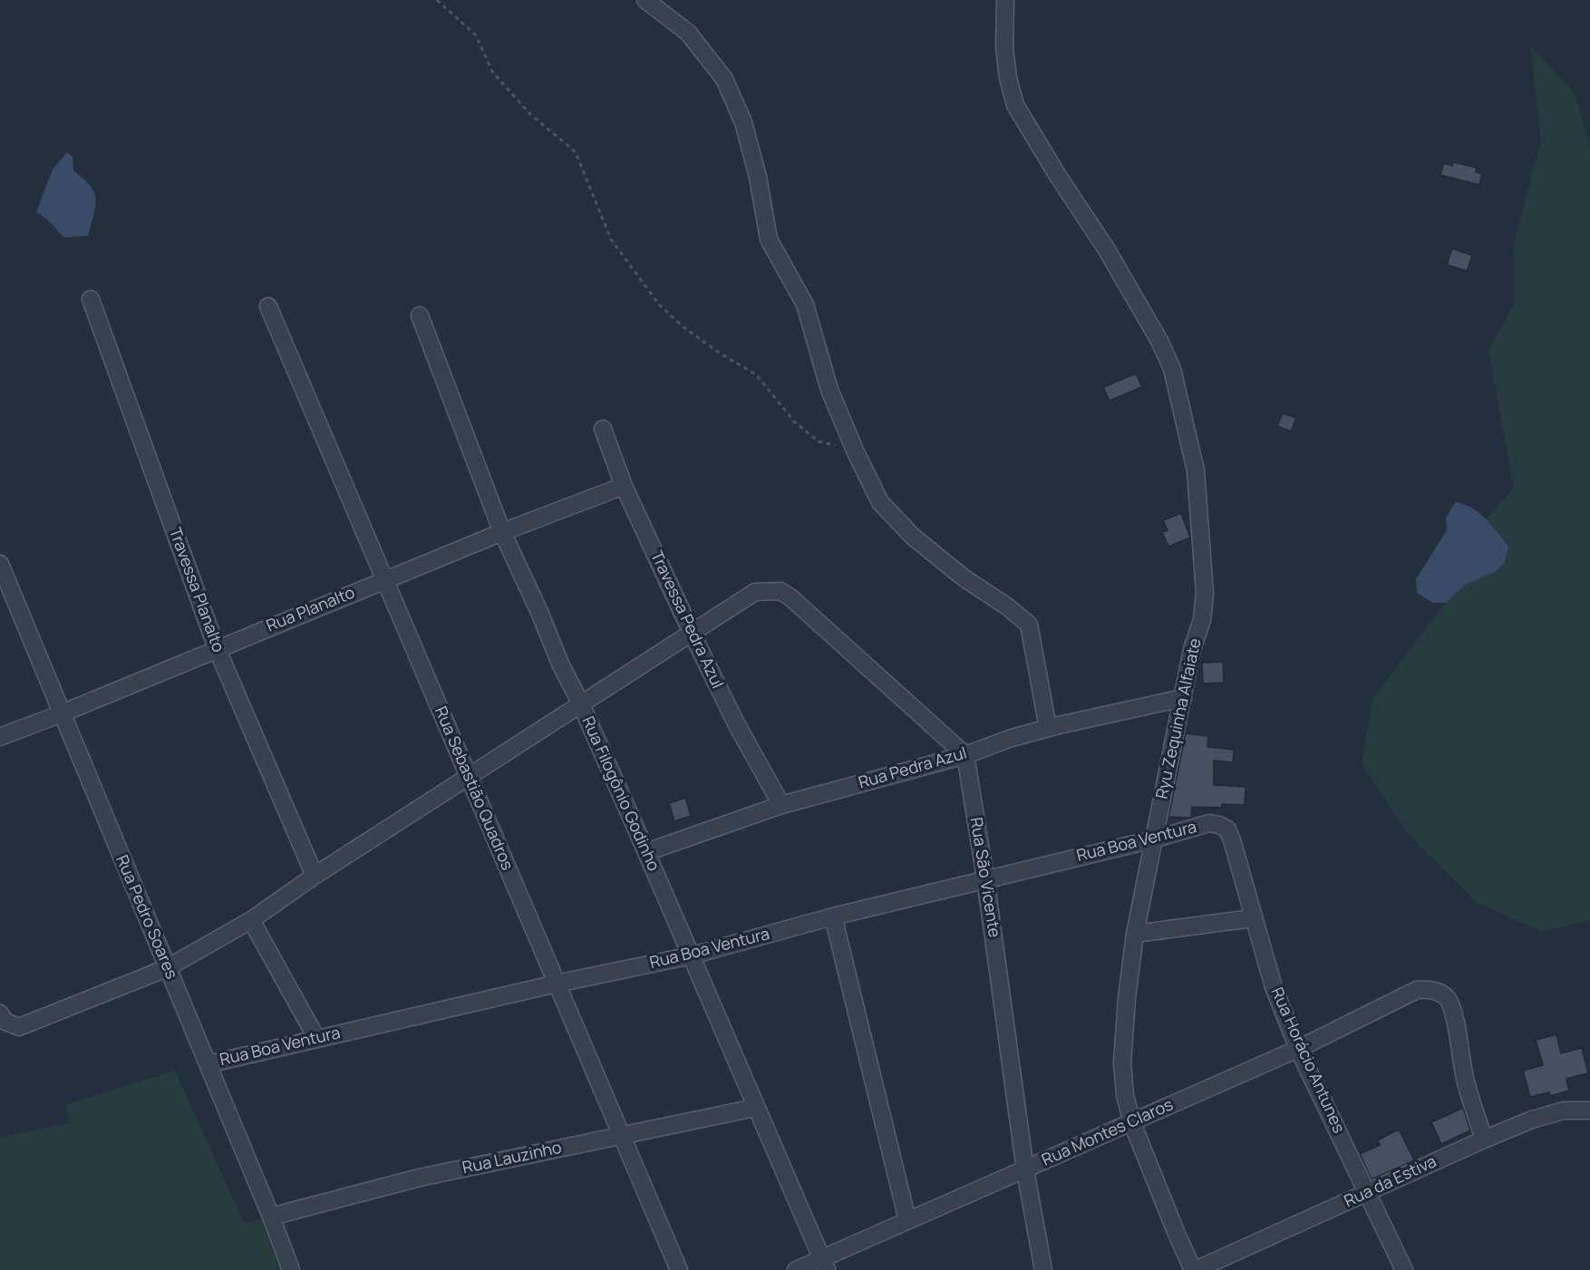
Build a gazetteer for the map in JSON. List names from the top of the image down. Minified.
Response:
{"streets":{"street":["Travessa Planalto","Rua Planalto","Travessa Pedra Azul","Ryu Zequinha Alfaiate","Rua Pedra Azul","Rua Sebastião Quadros","Rua Filogônio Godinho","Rua Boa Ventura","Rua São Vicente","Rua Pedro Soares","Rua Horácio Antunes","Rua Montes Claros","Rua Lauzinho","Rua da Estiva"]},"crossings":[["Travessa Planalto","Rua Planalto"],["Rua Planalto","Travessa Pedra Azul"],["Rua Planalto","Rua Sebastião Quadros"],["Rua Planalto","Rua Filogônio Godinho"],["Rua Planalto","Rua Pedro Soares"],["Travessa Pedra Azul","Rua Pedra Azul"],["Ryu Zequinha Alfaiate","Rua Pedra Azul"],["Ryu Zequinha Alfaiate","Rua Boa Ventura"],["Ryu Zequinha Alfaiate","Rua Montes Claros"],["Ryu Zequinha Alfaiate","Rua da Estiva"],["Rua Pedra Azul","Rua Filogônio Godinho"],["Rua Pedra Azul","Rua São Vicente"],["Rua Sebastião Quadros","Rua Boa Ventura"],["Rua Sebastião Quadros","Rua Lauzinho"],["Rua Filogônio Godinho","Rua Boa Ventura"],["Rua Filogônio Godinho","Rua Montes Claros"],["Rua Filogônio Godinho","Rua Lauzinho"],["Rua Boa Ventura","Rua São Vicente"],["Rua Boa Ventura","Rua Pedro Soares"],["Rua Boa Ventura","Rua Horácio Antunes"],["Rua São Vicente","Rua Montes Claros"],["Rua Pedro Soares","Rua Lauzinho"],["Rua Horácio Antunes","Rua Montes Claros"],["Rua Horácio Antunes","Rua da Estiva"],["Rua Montes Claros","Rua da Estiva"]]}
